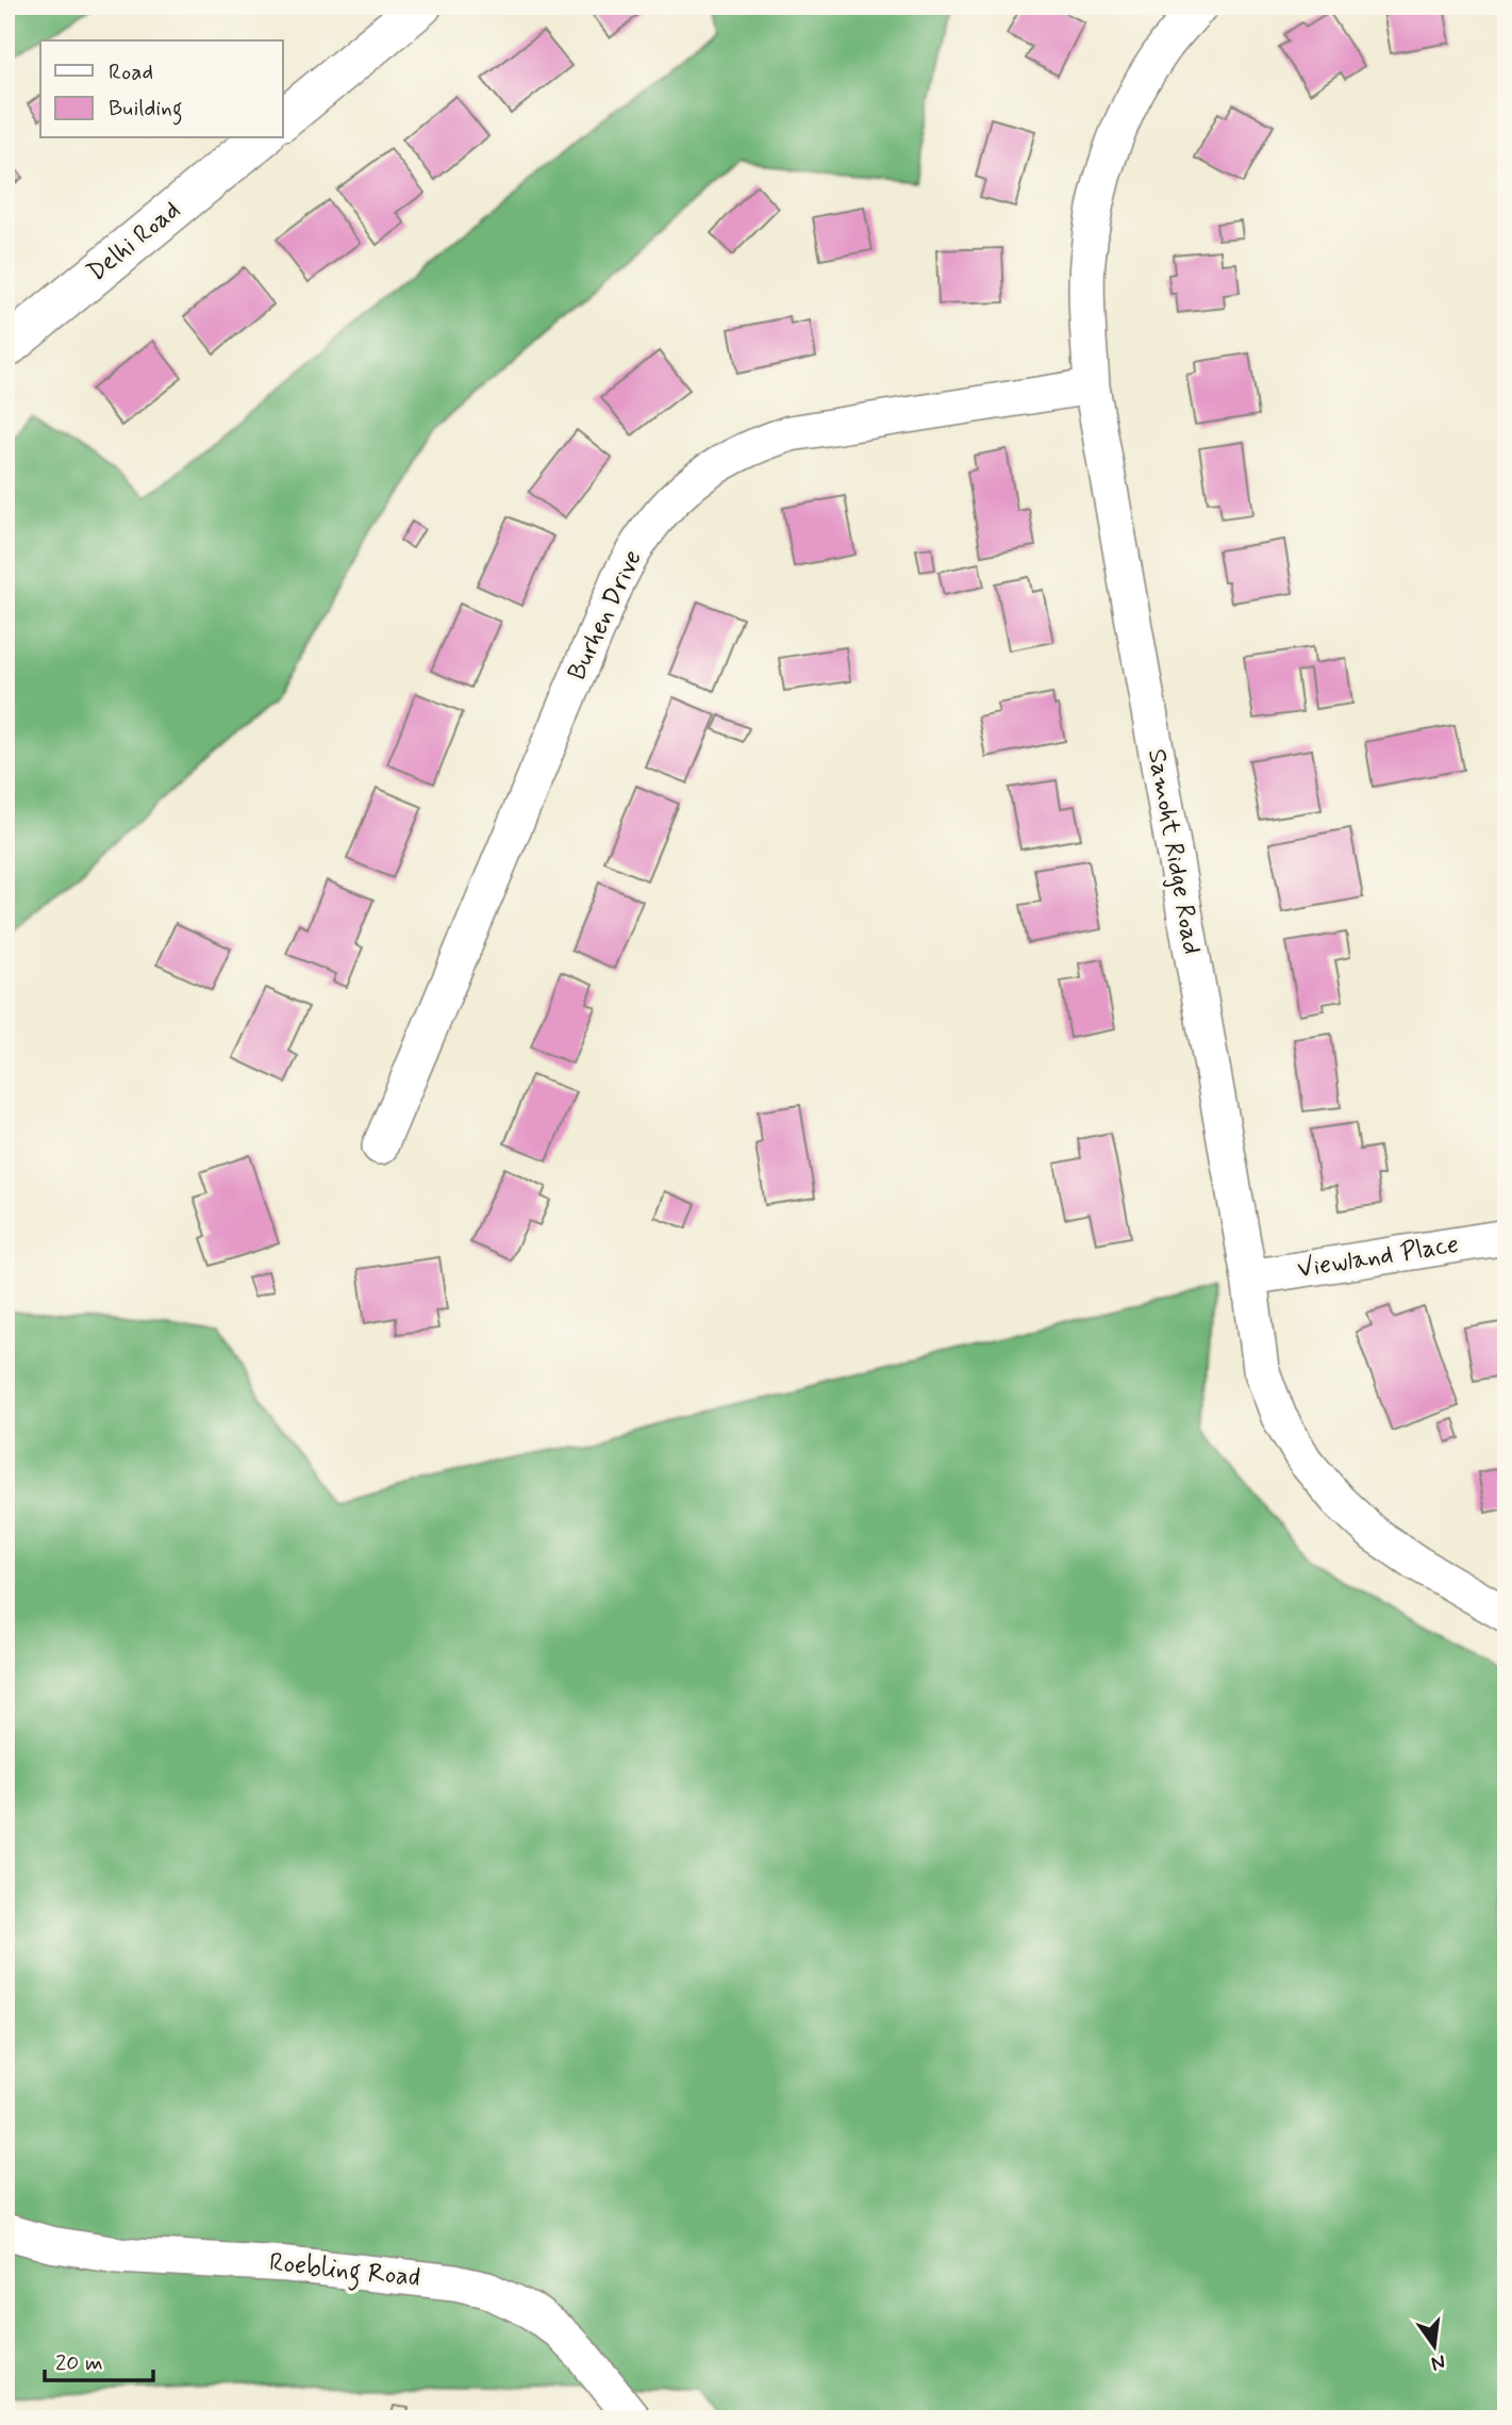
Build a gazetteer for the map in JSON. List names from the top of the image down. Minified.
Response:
{"streets":{"street":["Delhi Road","Burhen Drive","Samoht Ridge Road","Viewland Place","Roebling Road"]},"crossings":[["Burhen Drive","Samoht Ridge Road"],["Samoht Ridge Road","Viewland Place"]],"legend":["Road","Building"],"scale_bar":"20 m","north":"bottom"}
